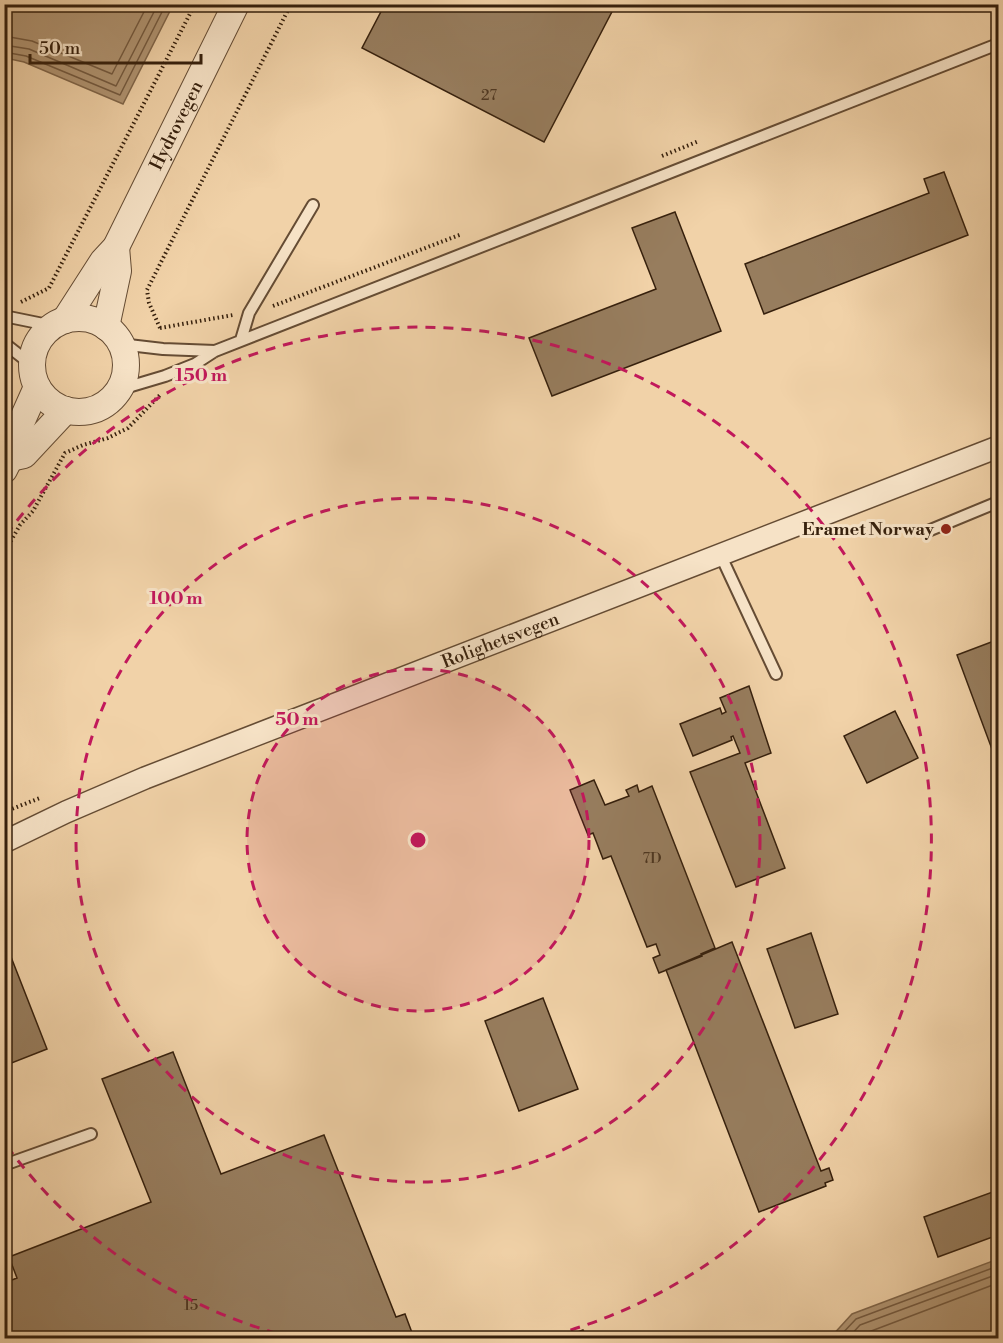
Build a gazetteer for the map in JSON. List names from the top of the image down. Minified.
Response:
{"streets":{"street":["Hydrovegen","Rolighetsvegen"]},"places":["Eramet Norway"],"house_numbers":["27","7D","15"],"scale_bar":"50 m","rings":["150 m","100 m","50 m"]}
